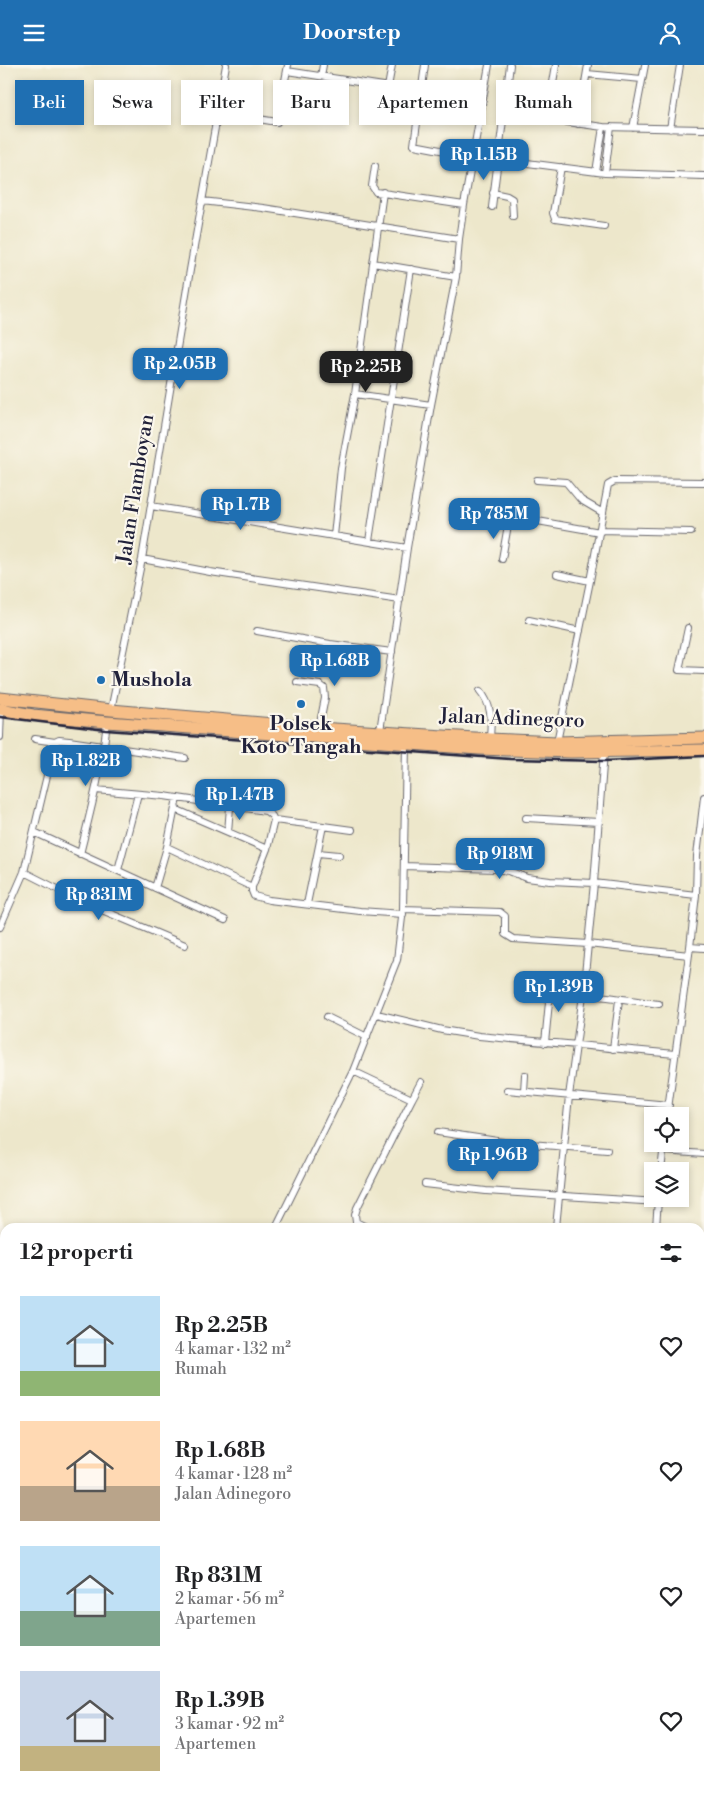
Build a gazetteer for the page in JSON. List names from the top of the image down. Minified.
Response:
{"streets":{"highway":["Jalan Adinegoro"],"street":["Jalan Flamboyan"]},"crossings":[["Jalan Flamboyan","Jalan Adinegoro"]],"places":["Mushola","Polsek Koto Tangah"],"page":{"header":"Doorstep","chip":["Beli","Sewa","Filter","Baru","Apartemen","Rumah"],"price":["Rp 1.15B","Rp 2.05B","Rp 2.25B","Rp 1.7B","Rp 785M","Rp 1.68B","Rp 1.82B","Rp 1.47B","Rp 918M","Rp 831M","Rp 1.39B","Rp 1.96B"],"heading":"12 properti","list":[{"name":"Rp 2.25B","note":"4 kamar · 132 m² · Rumah"},{"name":"Rp 1.68B","note":"4 kamar · 128 m² · Jalan Adinegoro"},{"name":"Rp 831M","note":"2 kamar · 56 m² · Apartemen"},{"name":"Rp 1.39B","note":"3 kamar · 92 m² · Apartemen"}]}}
